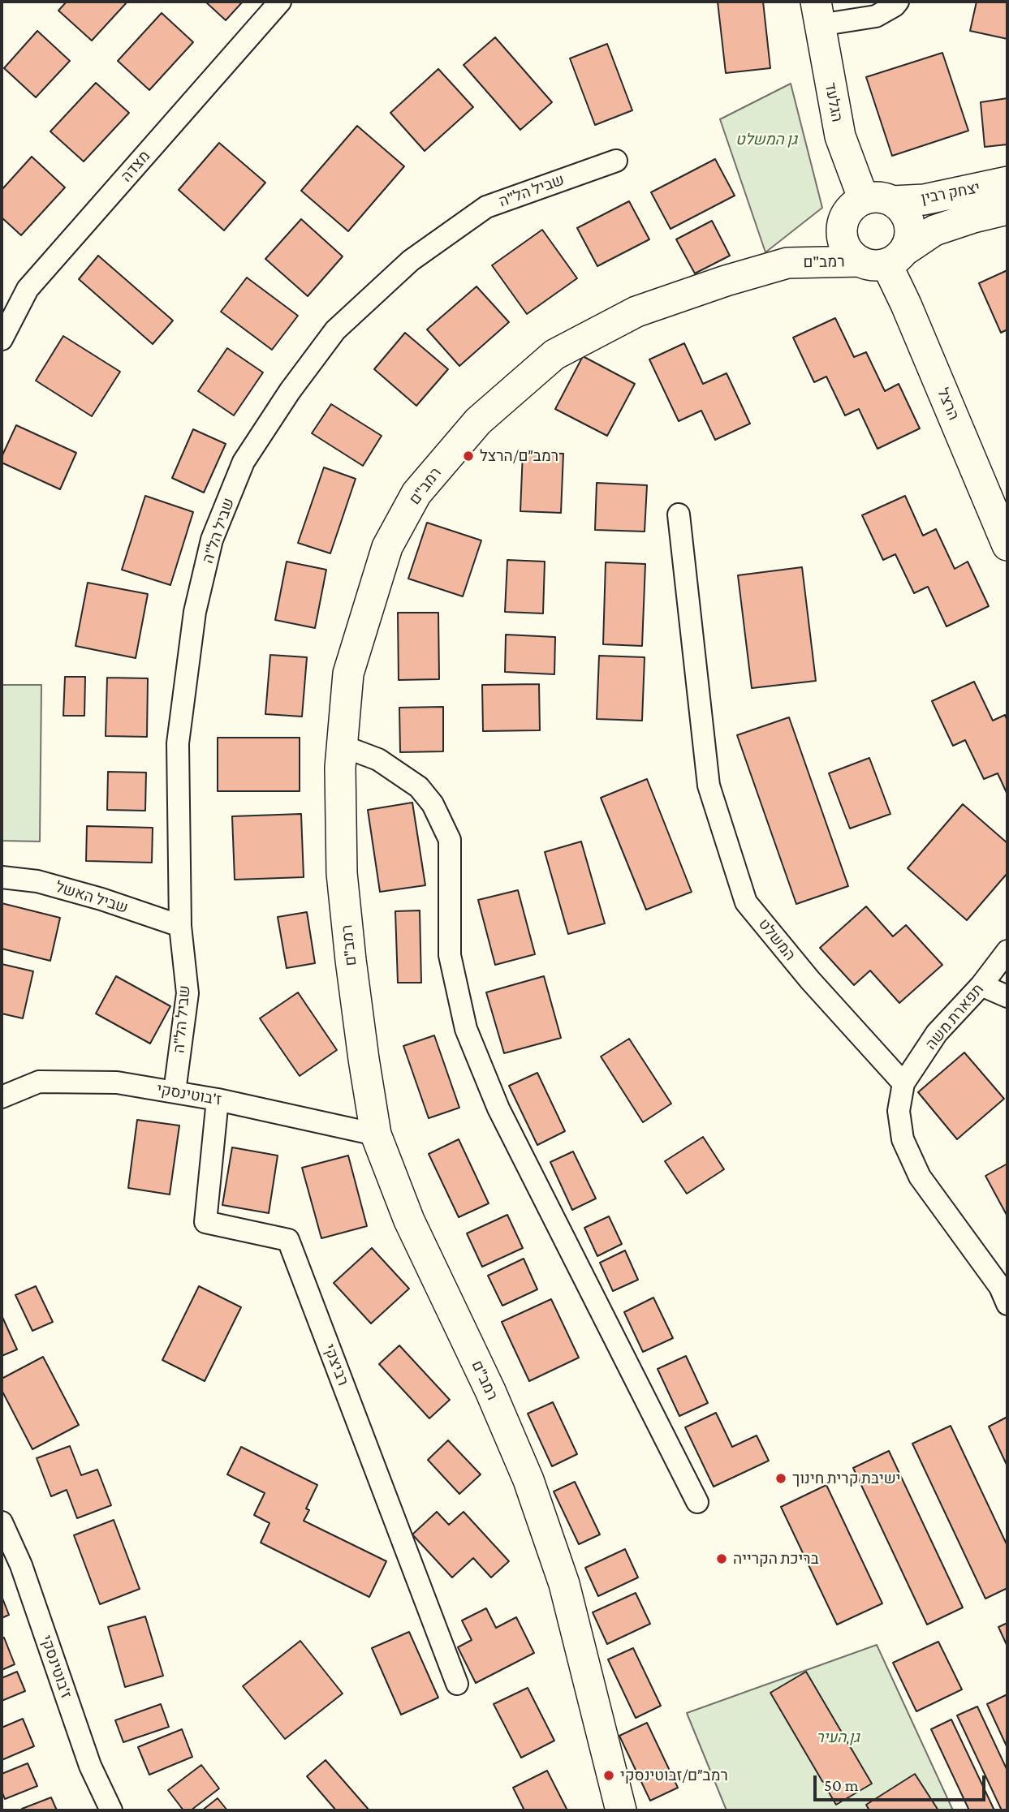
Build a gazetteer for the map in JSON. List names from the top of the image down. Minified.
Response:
{"streets":{"street":["הגלעד","מצדה","שביל הל\"ה","יצחק רבין","רמב\"ם","הרצל","שביל האשל","המשלט","תפארת משה","ז'בוטינסקי","רביצקי"]},"crossings":[["הגלעד","יצחק רבין"],["הגלעד","רמב\"ם"],["הגלעד","הרצל"],["שביל הל\"ה","שביל האשל"],["שביל הל\"ה","ז'בוטינסקי"],["יצחק רבין","רמב\"ם"],["יצחק רבין","הרצל"],["רמב\"ם","הרצל"],["רמב\"ם","ז'בוטינסקי"],["המשלט","תפארת משה"],["ז'בוטינסקי","רביצקי"]],"parks":["גן המשלט","גן העיר"],"places":["רמב״ם/הרצל","ישיבת קרית חינוך","בריכת הקרייה","רמב״ם/זבוטינסקי"],"scale_bar":"50 m"}
